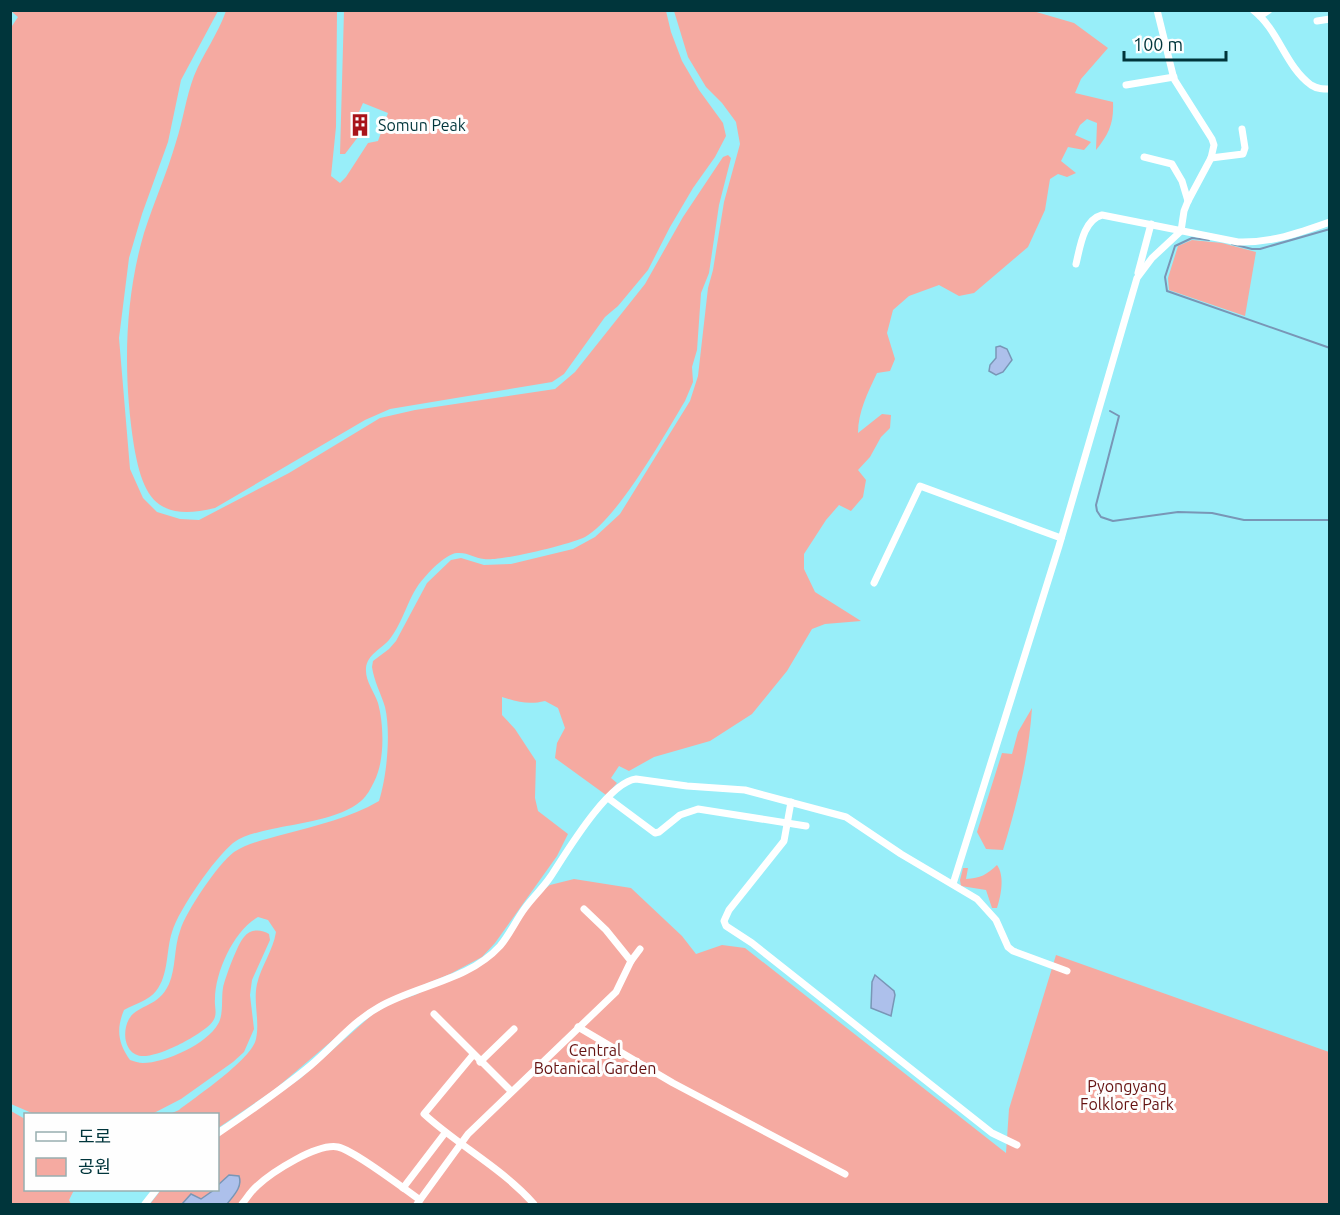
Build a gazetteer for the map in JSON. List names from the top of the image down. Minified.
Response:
{"parks":["Central Botanical Garden","Pyongyang Folklore Park"],"places":{"building":["Somun Peak"]},"legend":["도로","공원"],"scale_bar":"100 m"}
